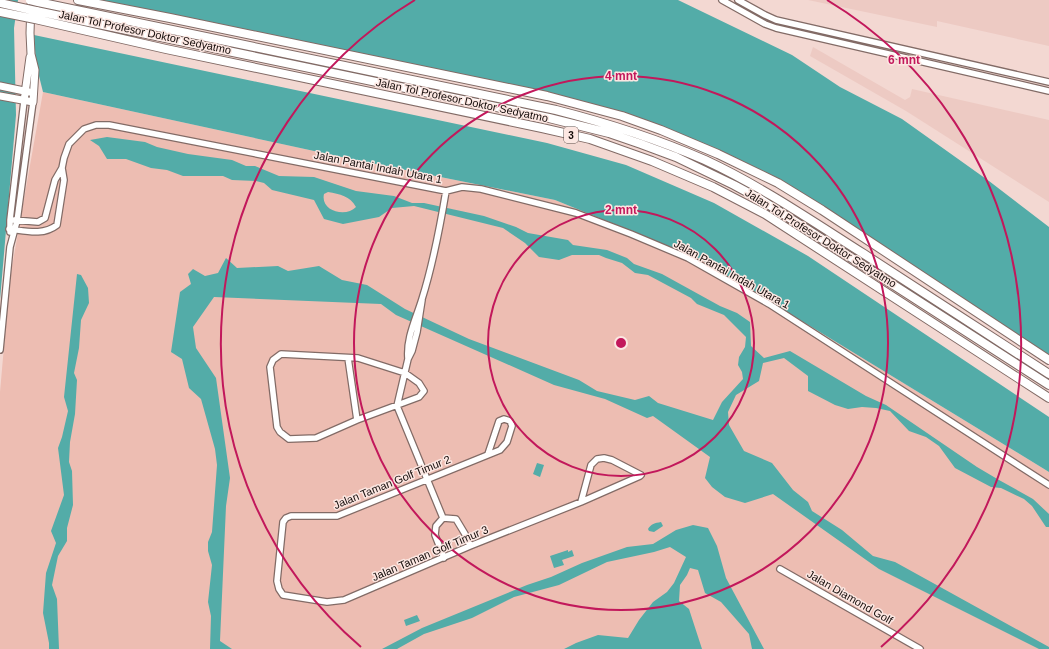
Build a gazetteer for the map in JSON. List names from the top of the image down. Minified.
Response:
{"streets":{"highway":["Jalan Tol Profesor Doktor Sedyatmo","3"],"street":["Jalan Pantai Indah Utara 1","Jalan Taman Golf Timur 2","Jalan Taman Golf Timur 3","Jalan Diamond Golf"]},"crossings":[["Jalan Taman Golf Timur 2","Jalan Taman Golf Timur 3"]],"rings":["6 mnt","4 mnt","2 mnt"]}
